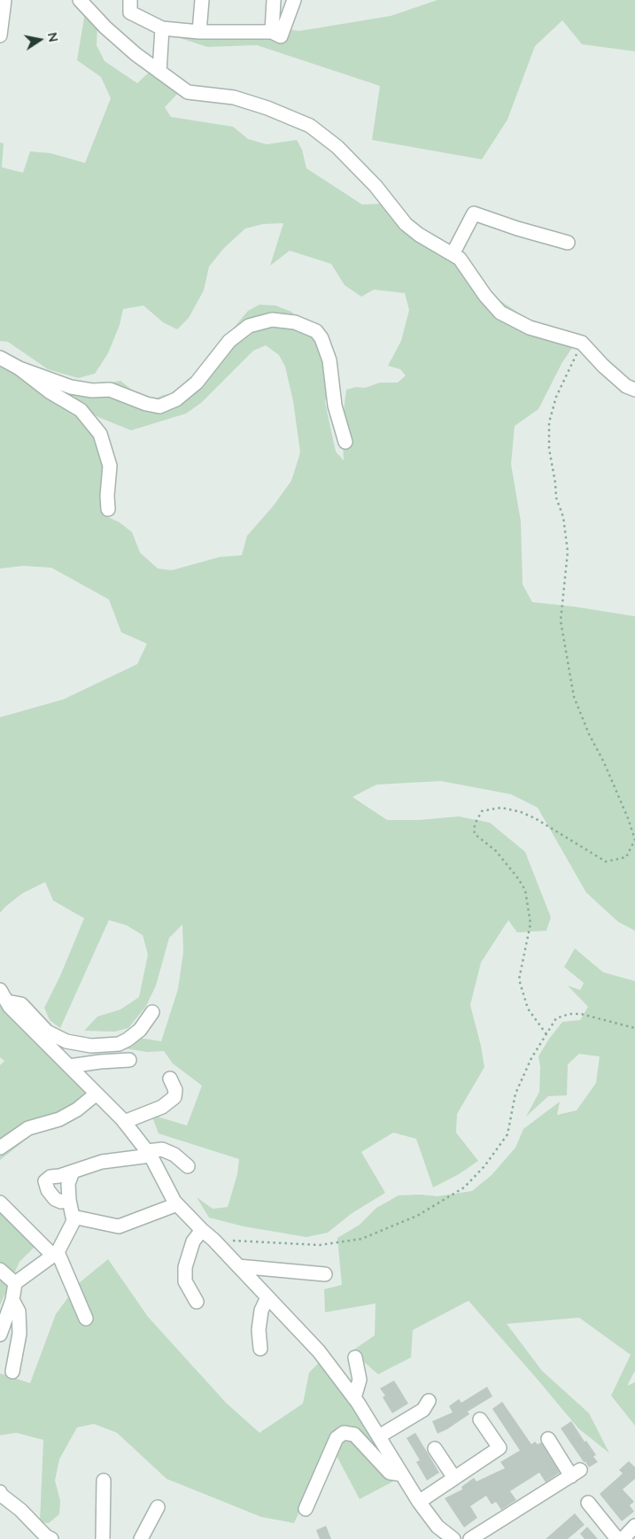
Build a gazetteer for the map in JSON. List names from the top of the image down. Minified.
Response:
{"north":"right"}
